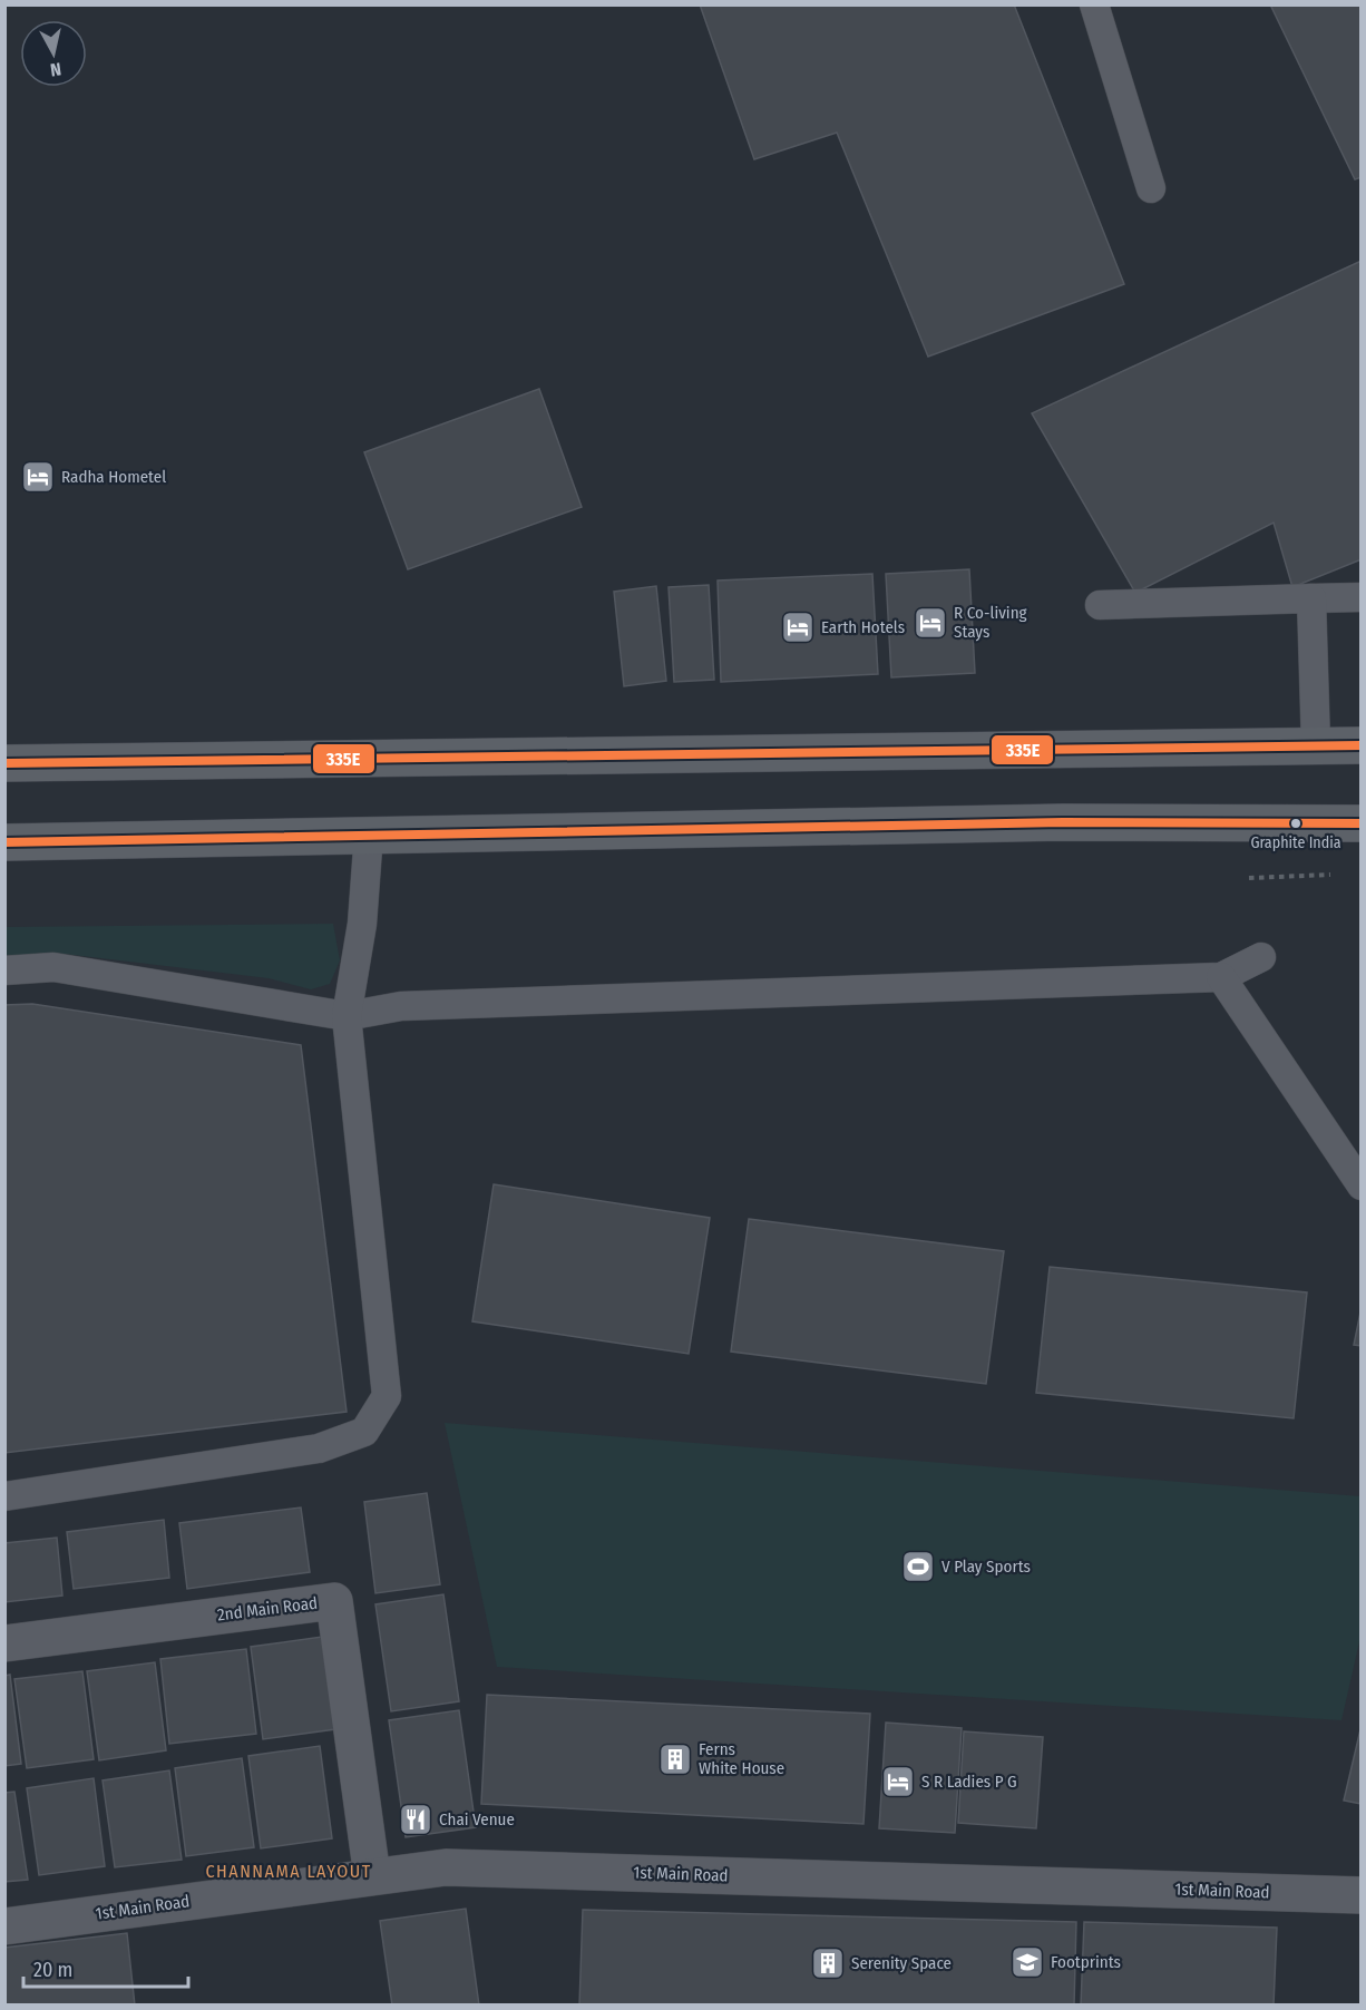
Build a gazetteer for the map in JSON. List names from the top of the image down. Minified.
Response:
{"streets":{"street":["2nd Main Road","1st Main Road"]},"crossings":[["2nd Main Road","1st Main Road"]],"districts":["CHANNAMA LAYOUT"],"places":{"hotel":["Radha Hometel","R Co-living Stays","Earth Hotels","S R Ladies P G"],"other":["Graphite India"],"sports":["V Play Sports"],"building":["Ferns White House","Serenity Space"],"restaurant":["Chai Venue"],"school or university":["Footprints"]},"lines":["transit line 335E"],"scale_bar":"20 m","north":"bottom"}
